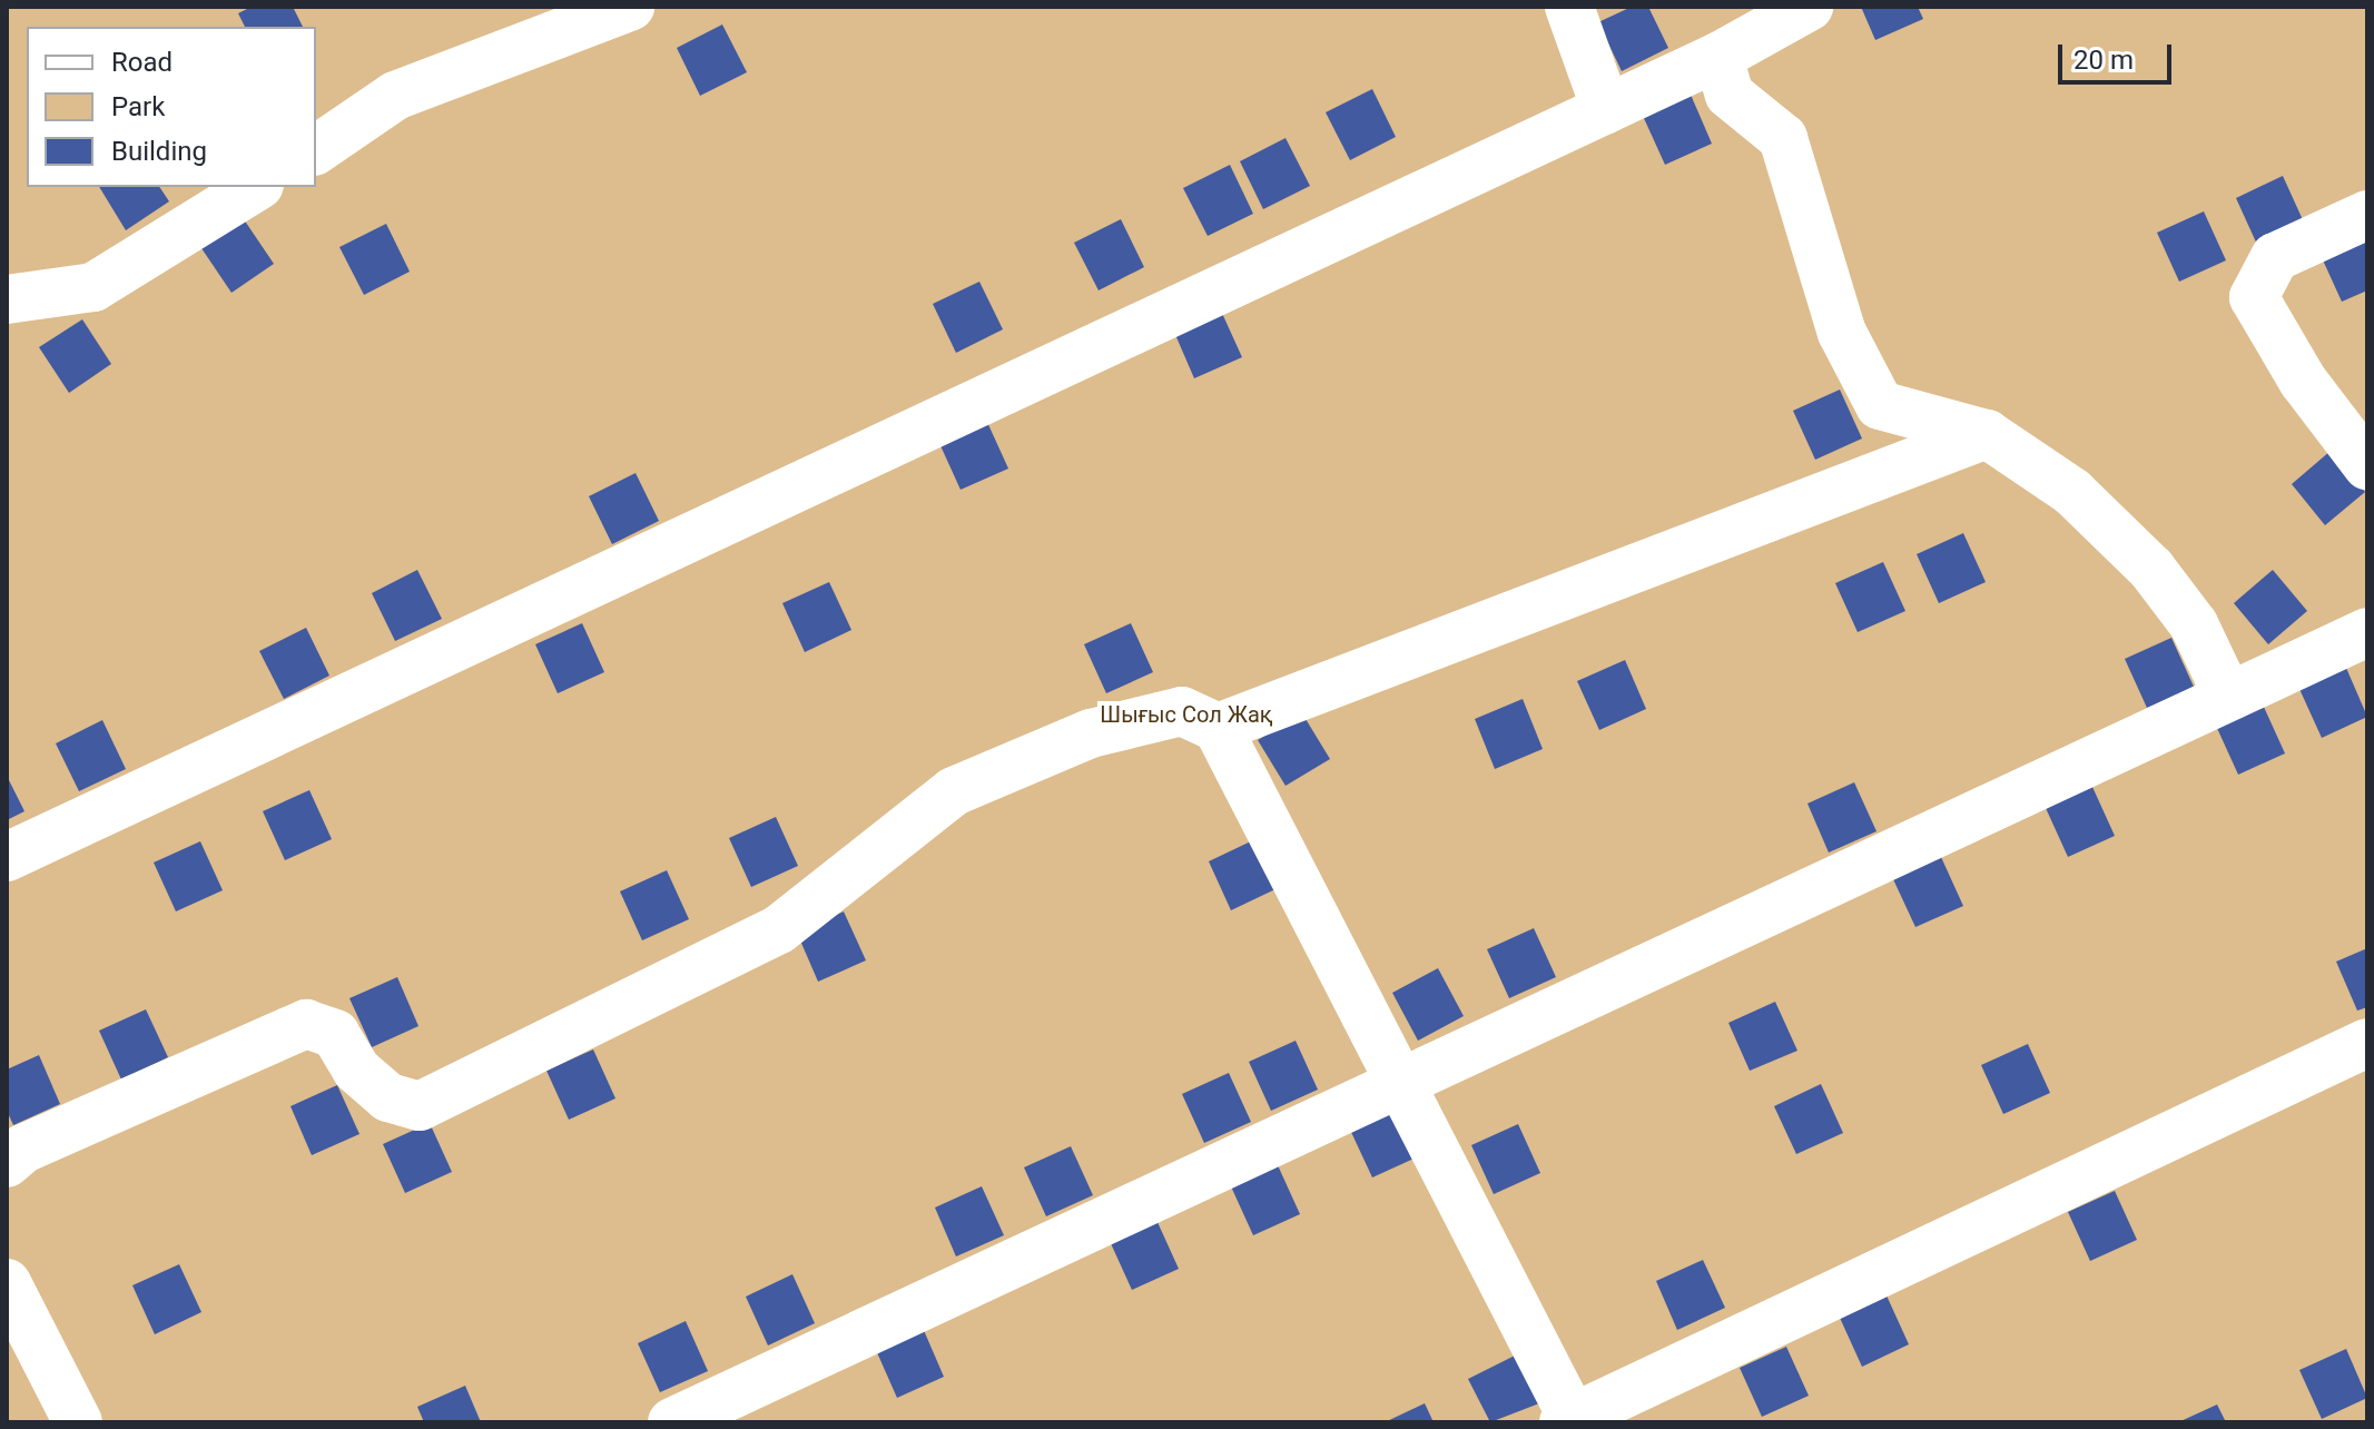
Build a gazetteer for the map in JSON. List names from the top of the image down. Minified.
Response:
{"parks":["Шығыс Сол Жақ"],"legend":["Road","Park","Building"],"scale_bar":"20 m"}
